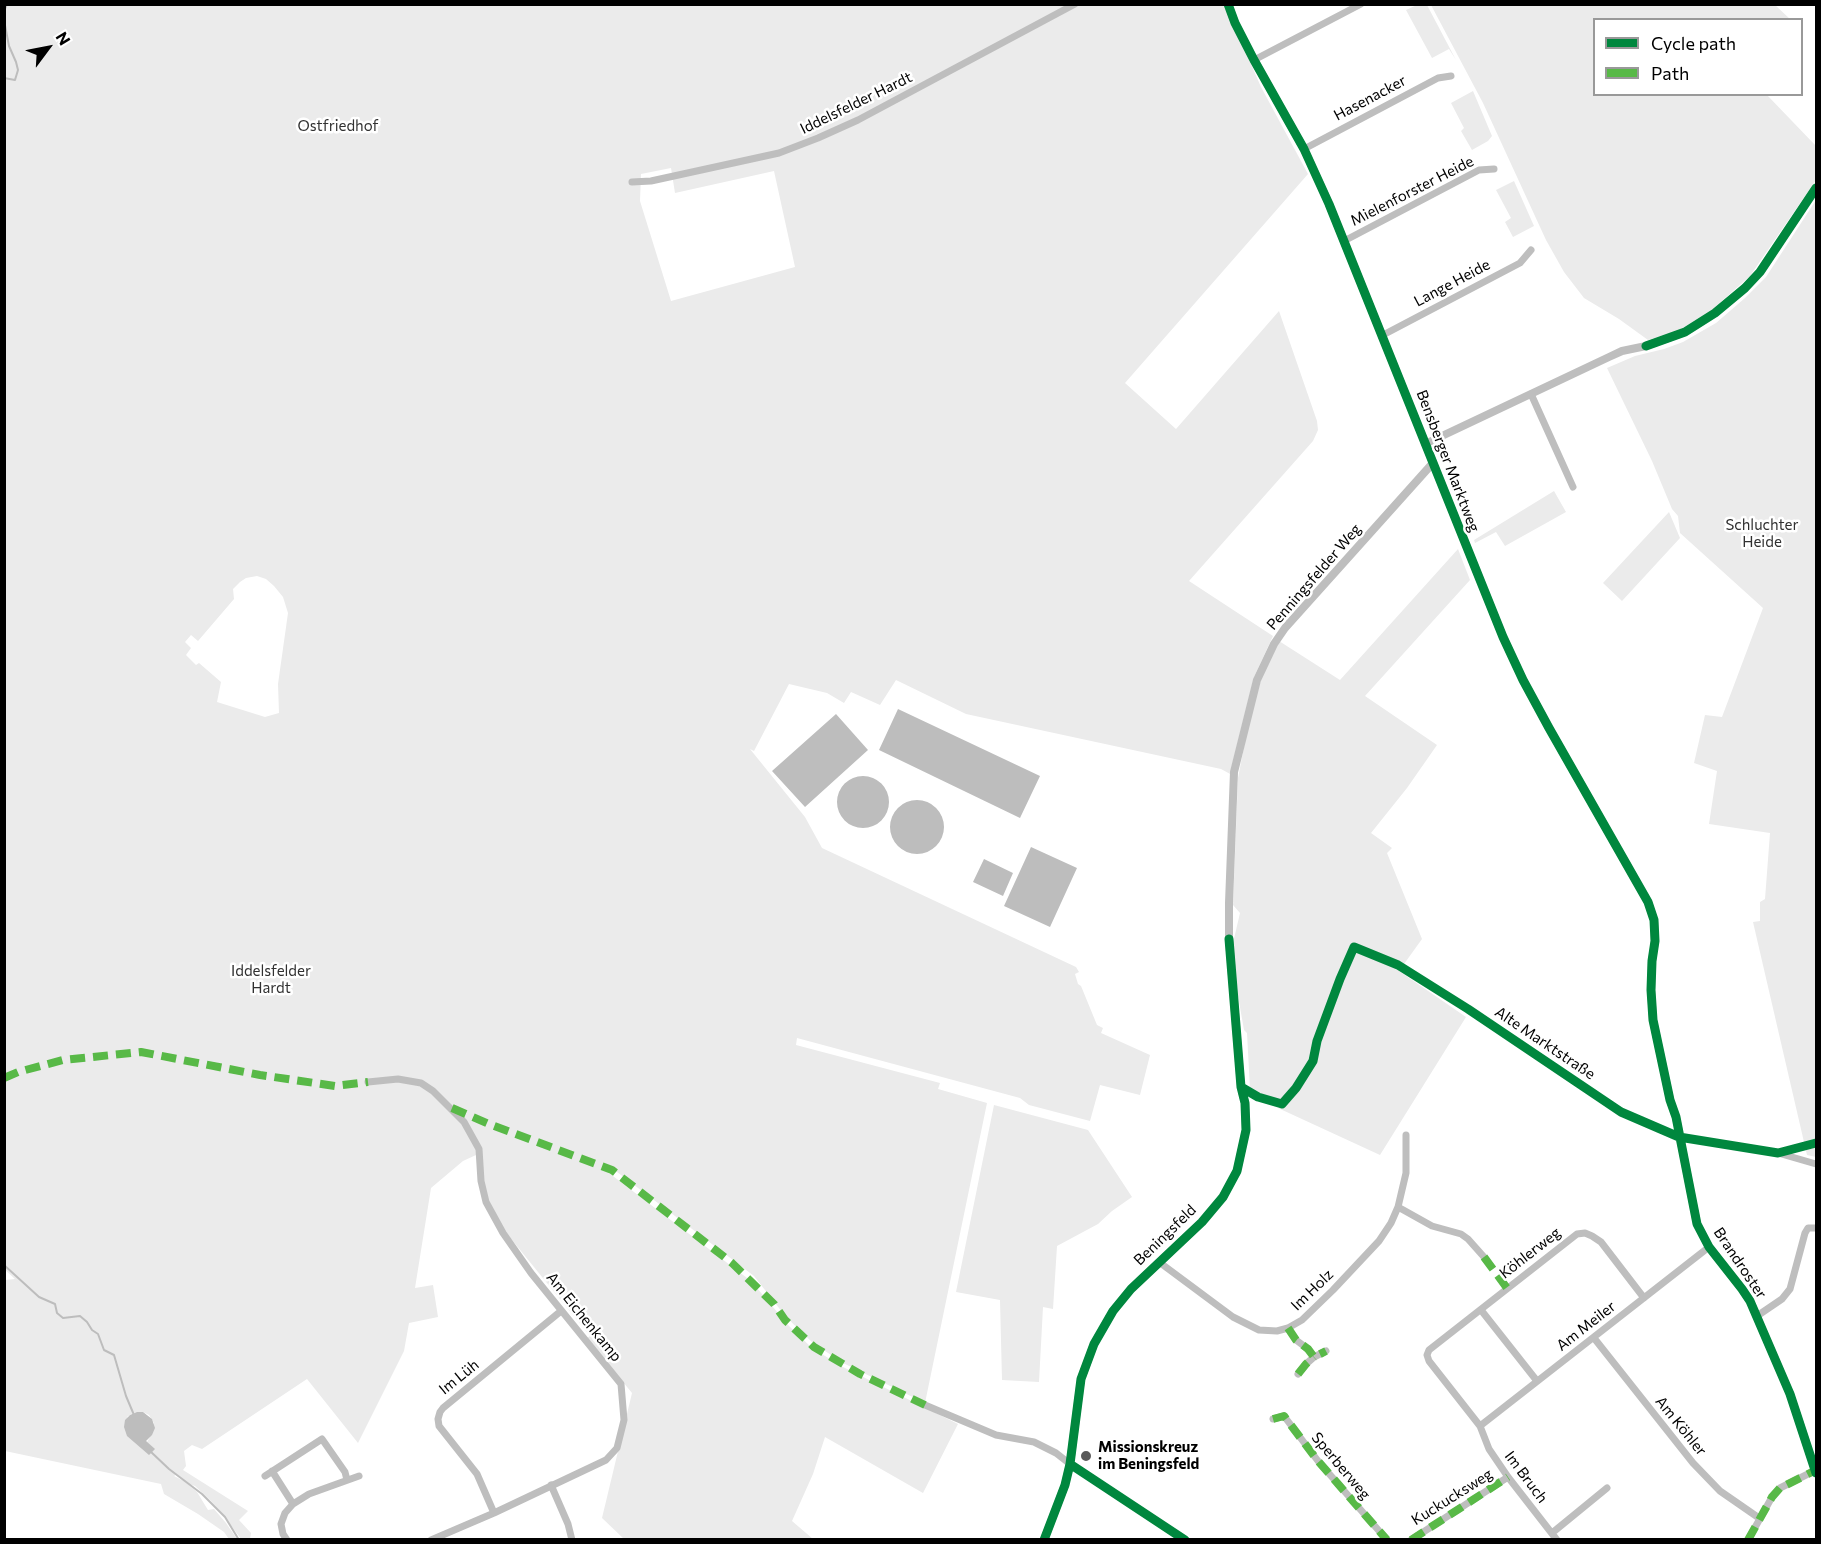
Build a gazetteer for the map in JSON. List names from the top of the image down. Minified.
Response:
{"streets":{"street":["Hasenacker","Iddelsfelder Hardt","Mielenforster Heide","Lange Heide","Bensberger Marktweg","Penningsfelder Weg","Alte Marktstraße","Beningsfeld","Köhlerweg","Brandroster","Im Holz","Am Eichenkamp","Am Meiler","Im Lüh","Am Köhler","Sperberweg","Im Bruch","Kuckucksweg"]},"crossings":[["Hasenacker","Bensberger Marktweg"],["Mielenforster Heide","Bensberger Marktweg"],["Lange Heide","Bensberger Marktweg"],["Bensberger Marktweg","Penningsfelder Weg"],["Bensberger Marktweg","Brandroster"],["Penningsfelder Weg","Beningsfeld"],["Alte Marktstraße","Brandroster"],["Beningsfeld","Im Holz"],["Köhlerweg","Am Meiler"],["Köhlerweg","Im Bruch"],["Brandroster","Am Meiler"],["Am Eichenkamp","Im Lüh"],["Am Meiler","Am Köhler"],["Am Meiler","Im Bruch"],["Im Bruch","Kuckucksweg"]],"parks":["Ostfriedhof","Schluchter Heide","Iddelsfelder Hardt"],"places":["Missionskreuz im Beningsfeld"],"legend":["Cycle path","Path"],"north":"top right"}
